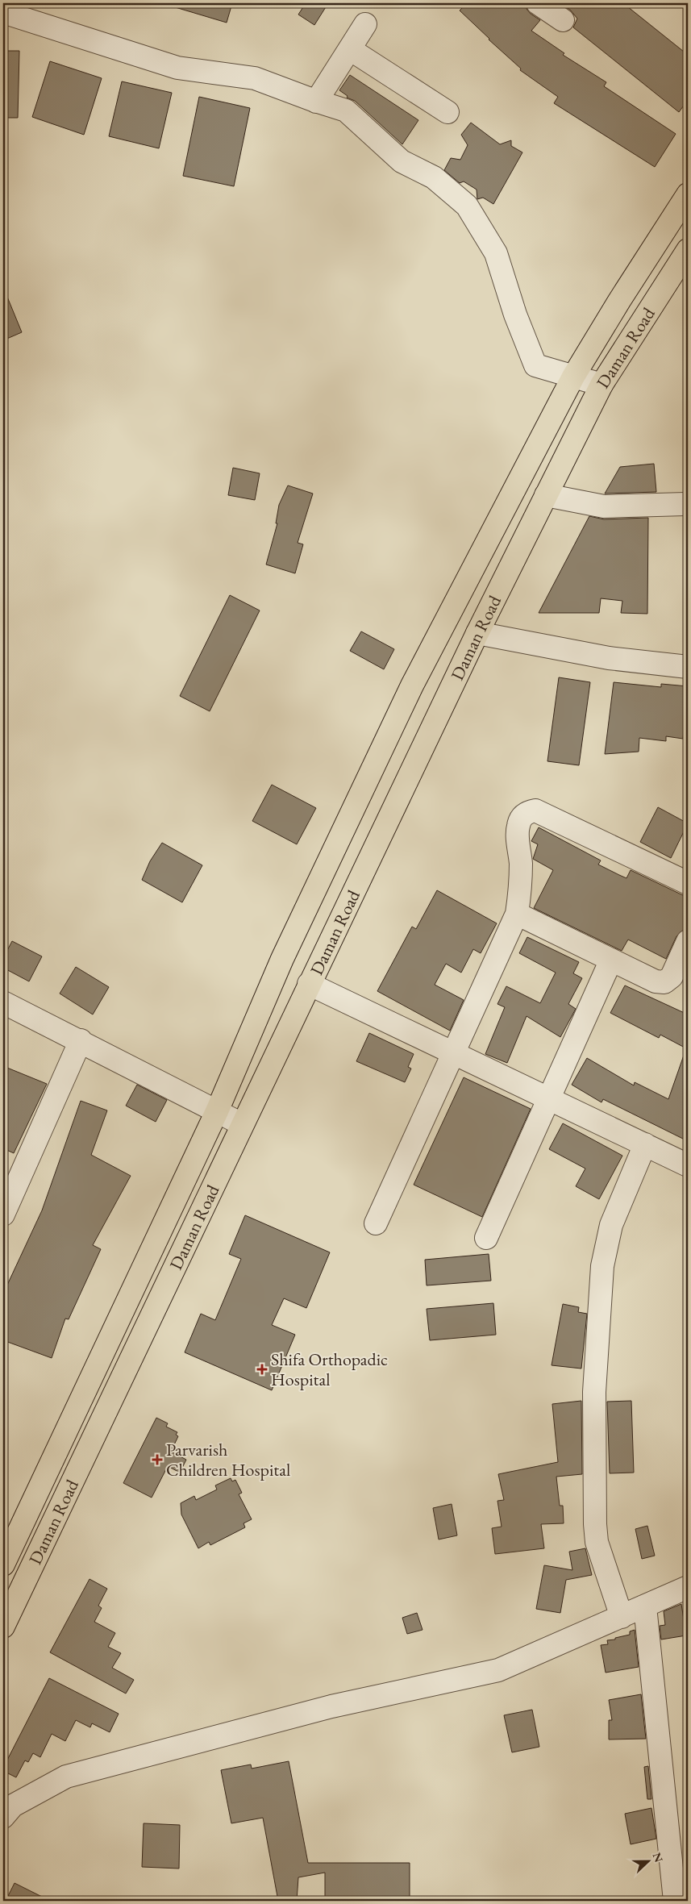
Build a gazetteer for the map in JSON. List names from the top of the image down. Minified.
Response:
{"streets":{"main road":["Daman Road"]},"places":{"health":["Shifa Orthopadic Hospital","Parvarish Children Hospital"]},"north":"right"}
